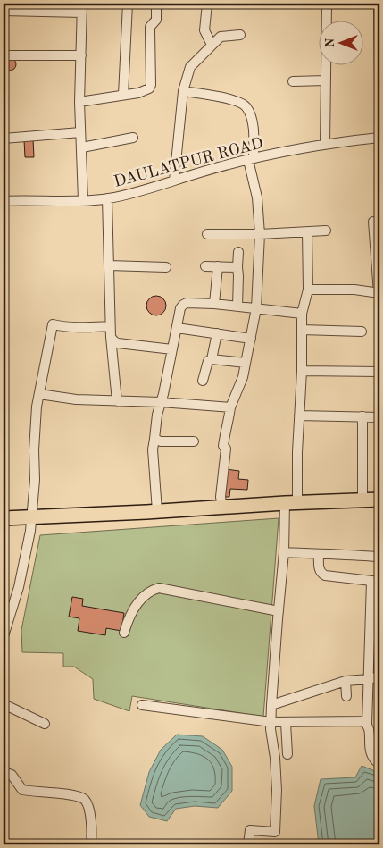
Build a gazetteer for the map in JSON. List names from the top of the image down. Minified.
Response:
{"streets":{"street":["DAULATPUR ROAD"]},"north":"left"}
